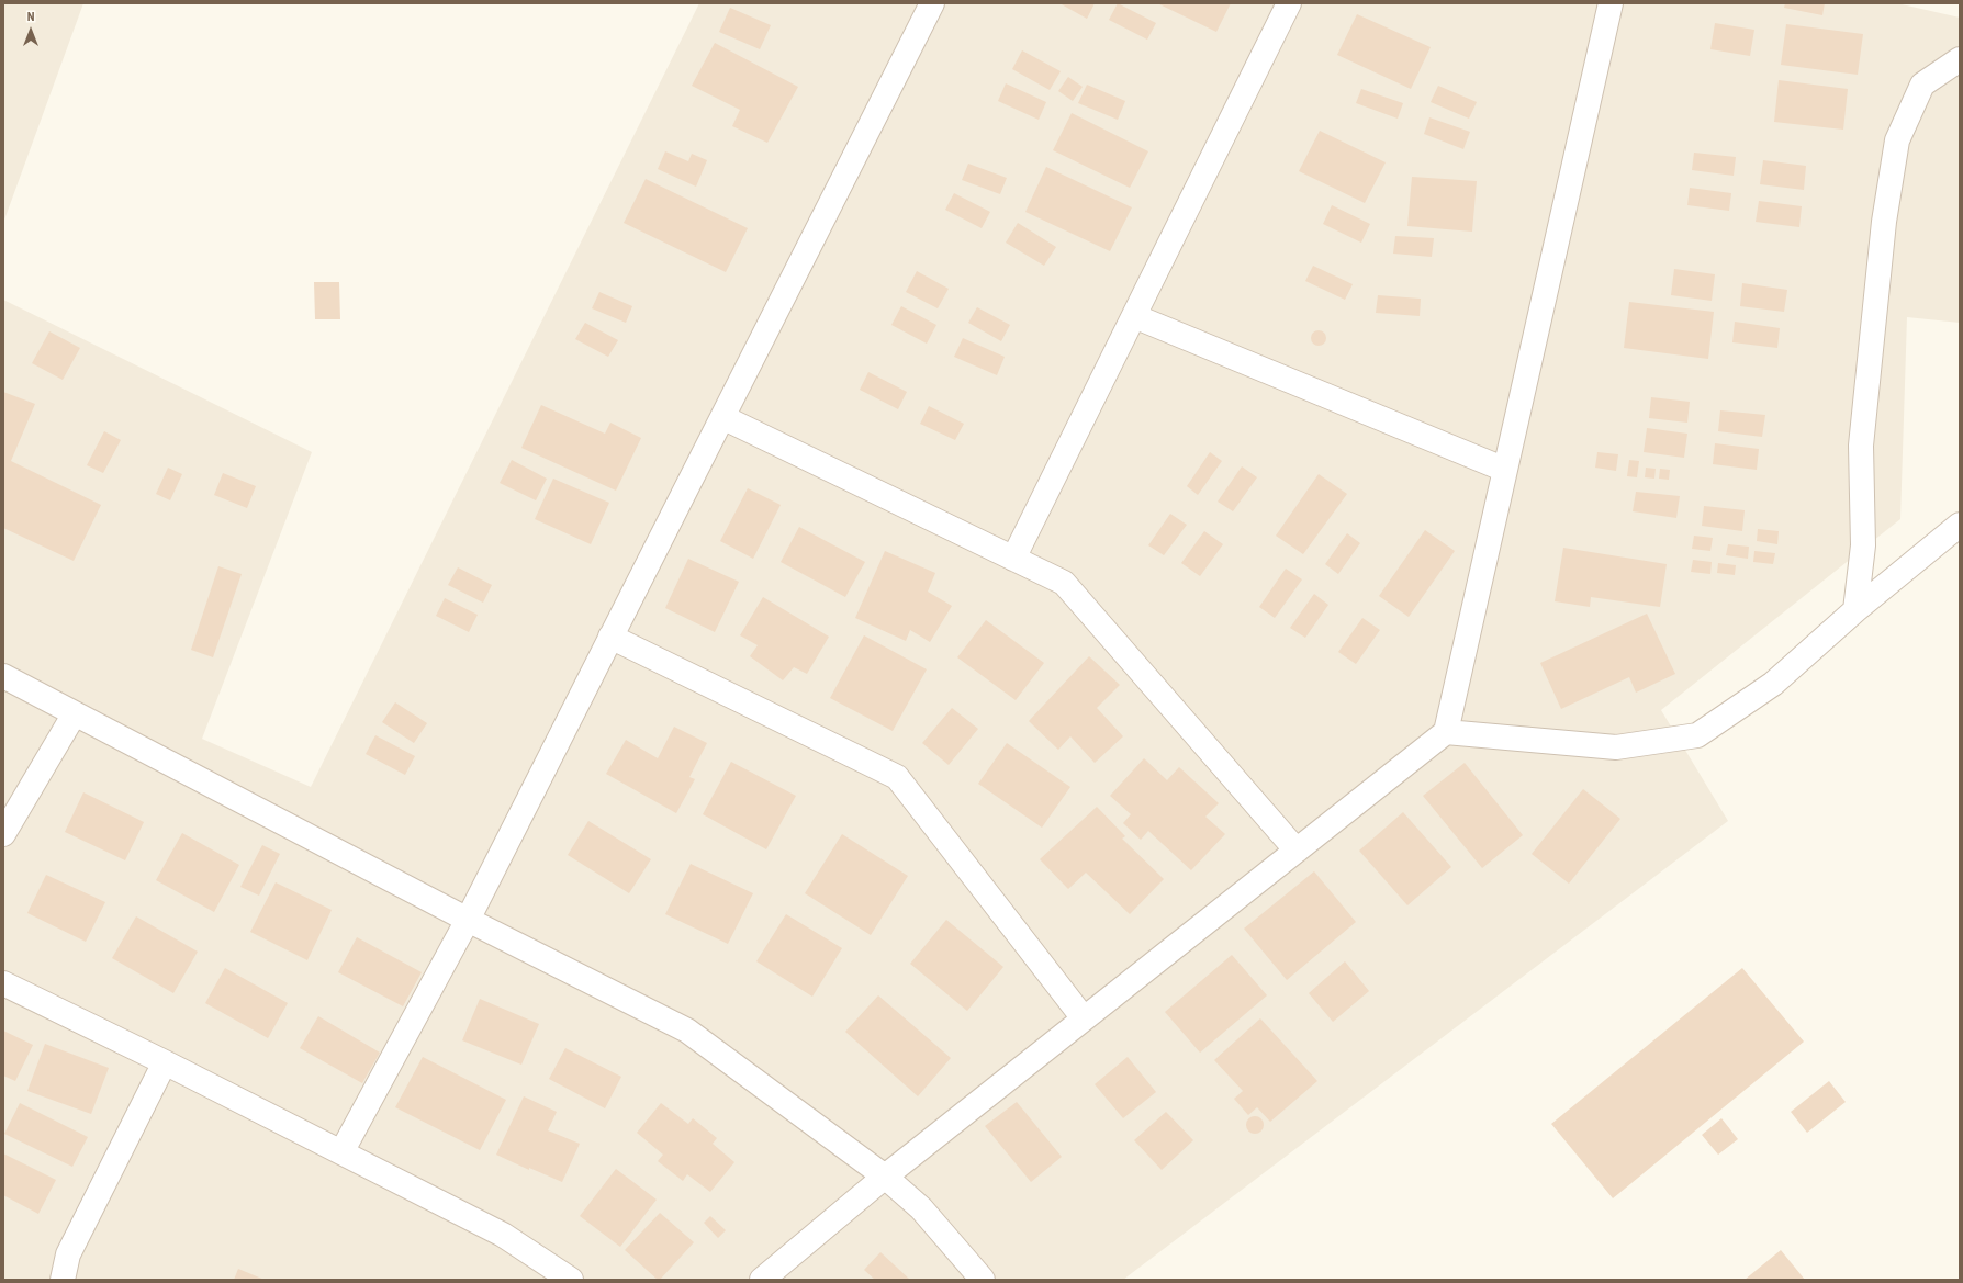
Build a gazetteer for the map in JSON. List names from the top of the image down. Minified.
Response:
{"north":"top"}
